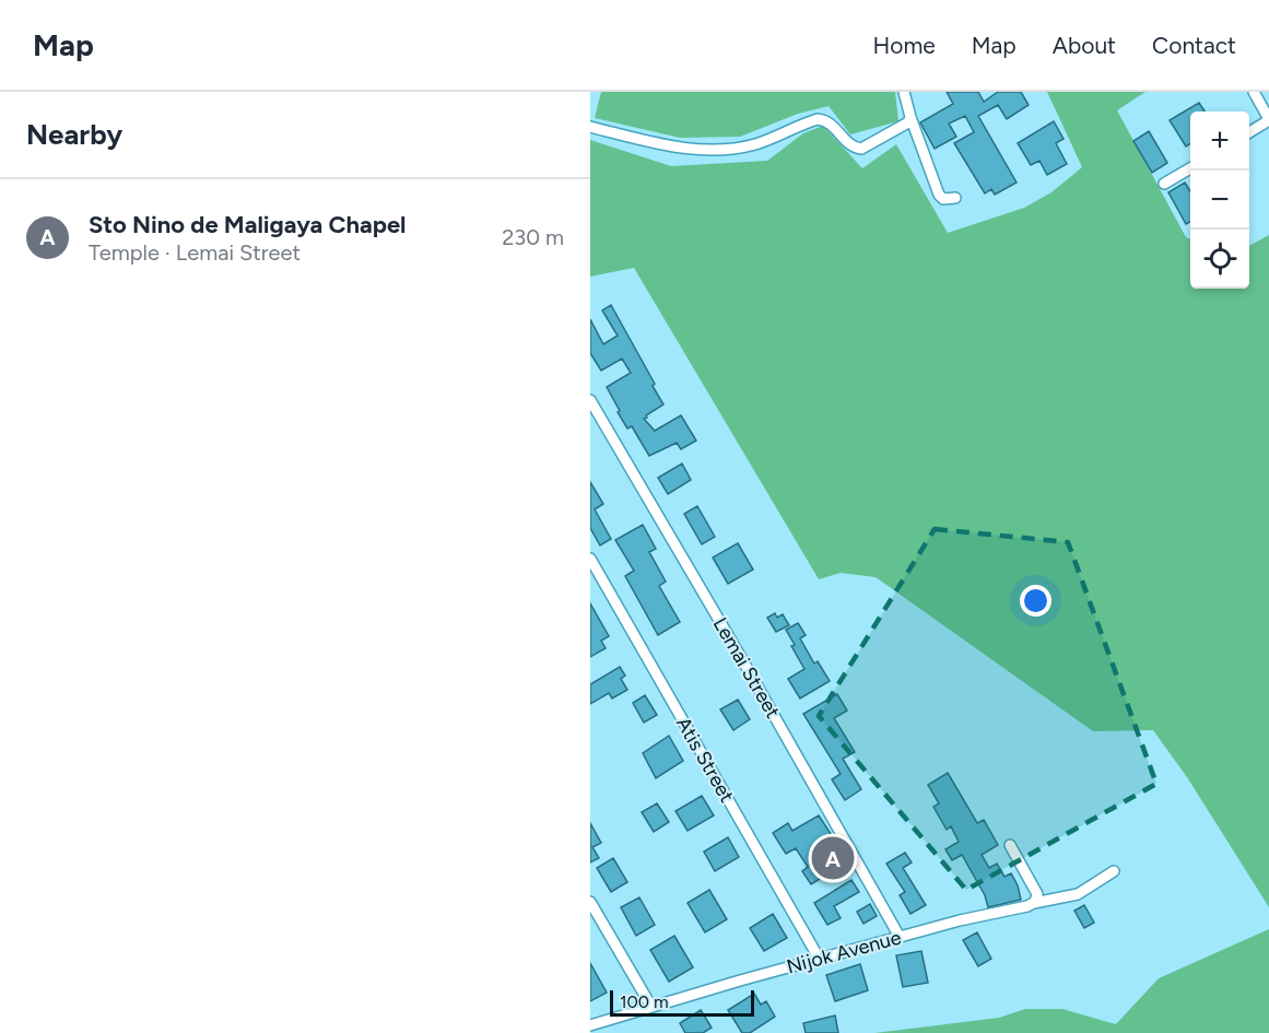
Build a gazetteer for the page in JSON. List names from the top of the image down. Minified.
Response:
{"streets":{"street":["Lemai Street","Atis Street","Nijok Avenue"]},"crossings":[["Lemai Street","Nijok Avenue"],["Atis Street","Nijok Avenue"]],"scale_bar":"100 m","page":{"header":"Map","nav":["Home","Map","About","Contact"],"heading":"Nearby","map_buttons":["+","−"],"list":[{"mark":"A","name":"Sto Nino de Maligaya Chapel","note":"Temple · Lemai Street","value":"230 m"}],"pins":"A","scale":"100 m"}}
